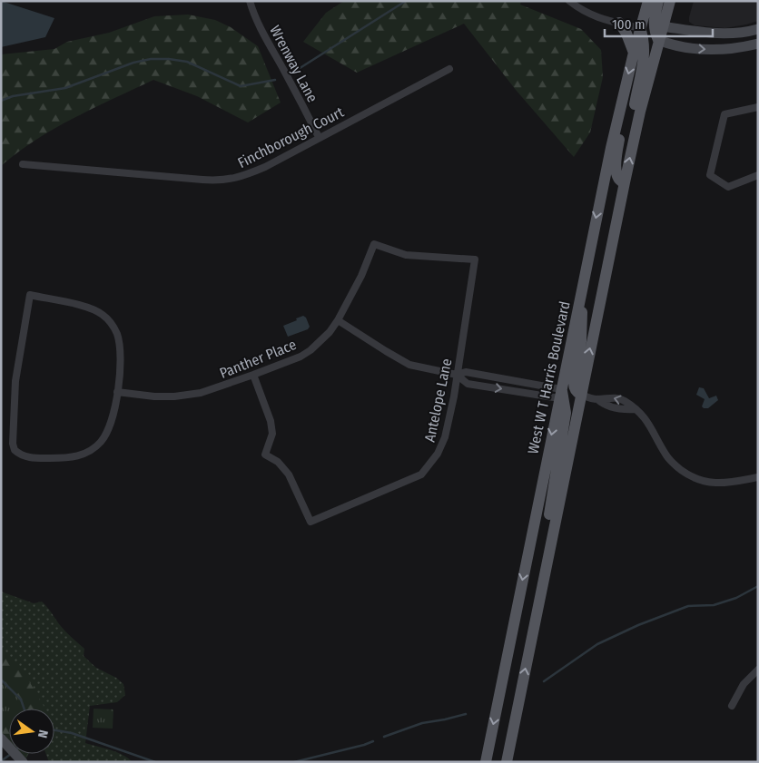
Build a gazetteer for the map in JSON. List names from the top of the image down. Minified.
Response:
{"streets":{"main road":["West W T Harris Boulevard"],"street":["Wrenway Lane","Finchborough Court","Panther Place","Antelope Lane"]},"crossings":[["Wrenway Lane","Finchborough Court"],["Panther Place","Antelope Lane"]],"scale_bar":"100 m","north":"right"}
